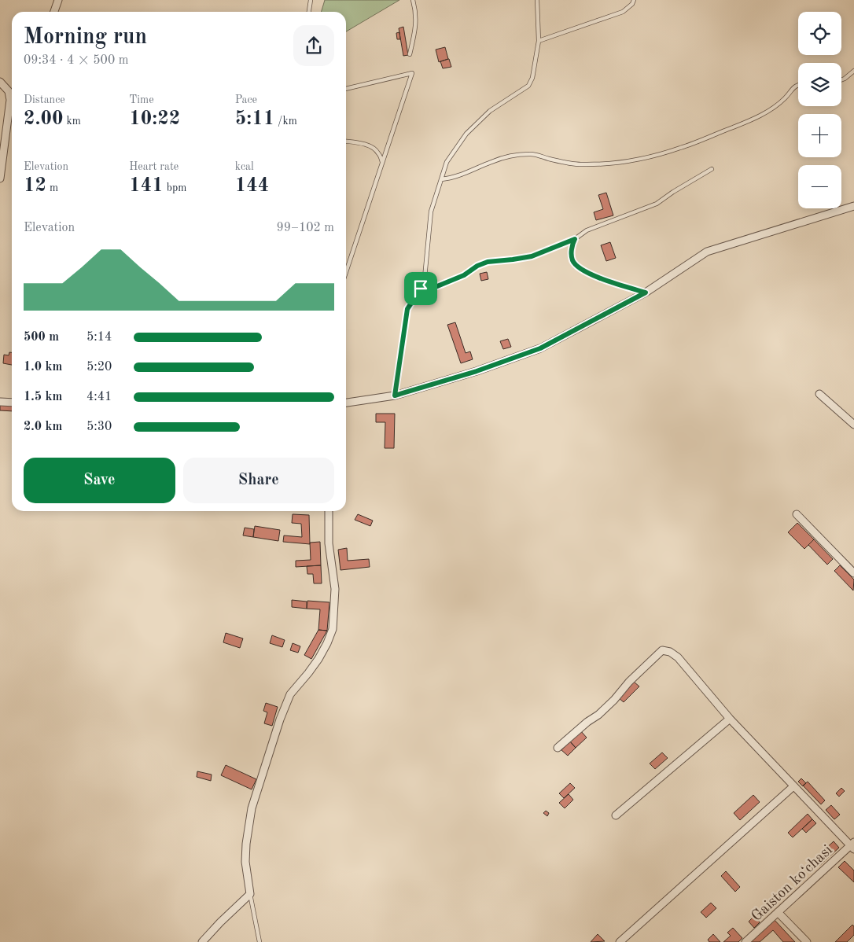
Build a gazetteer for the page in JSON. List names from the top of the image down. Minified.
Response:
{"streets":{"street":["Gaiston koʻchasi"]},"page":{"map_buttons":["+","−"],"heading":["Morning run","09:34 · 4 × 500 m"],"stats":[["Distance","2.00 km"],["Time","10:22"],["Pace","5:11 /km"],["Elevation","12 m"],["Heart rate","141 bpm"],["kcal","144"]],"chart":["Elevation","99–102 m"],"list":[{"name":"500 m","note":"5:14"},{"name":"1.0 km","note":"5:20"},{"name":"1.5 km","note":"4:41"},{"name":"2.0 km","note":"5:30"}],"buttons":["Save","Share"]}}
